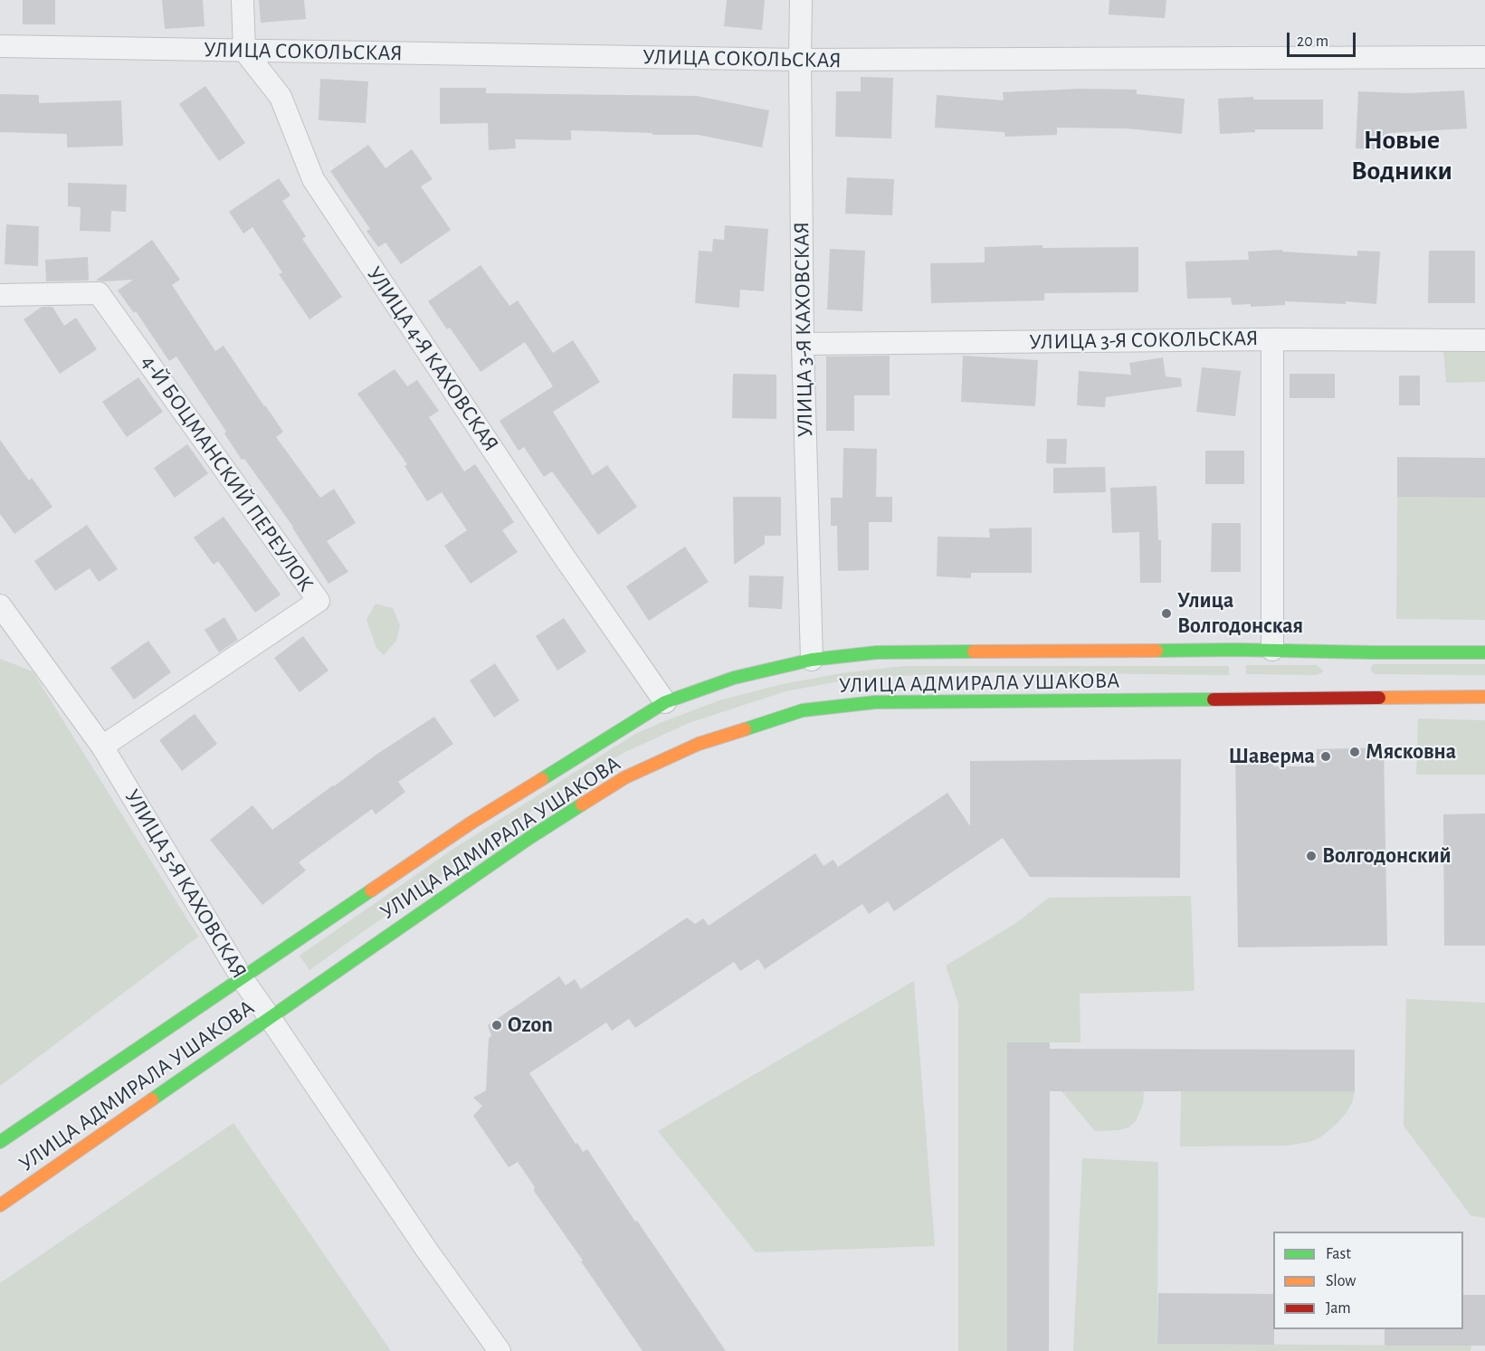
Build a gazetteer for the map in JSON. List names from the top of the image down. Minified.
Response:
{"streets":{"main road":["УЛИЦА АДМИРАЛА УШАКОВА"],"street":["УЛИЦА СОКОЛЬСКАЯ","УЛИЦА 3-Я КАХОВСКАЯ","УЛИЦА 3-Я СОКОЛЬСКАЯ","УЛИЦА 4-Я КАХОВСКАЯ","4-Й БОЦМАНСКИЙ ПЕРЕУЛОК","УЛИЦА 5-Я КАХОВСКАЯ"]},"crossings":[["УЛИЦА СОКОЛЬСКАЯ","УЛИЦА 3-Я КАХОВСКАЯ"],["УЛИЦА СОКОЛЬСКАЯ","УЛИЦА 4-Я КАХОВСКАЯ"],["УЛИЦА 3-Я КАХОВСКАЯ","УЛИЦА 3-Я СОКОЛЬСКАЯ"],["УЛИЦА 3-Я КАХОВСКАЯ","УЛИЦА АДМИРАЛА УШАКОВА"],["УЛИЦА 4-Я КАХОВСКАЯ","УЛИЦА АДМИРАЛА УШАКОВА"],["4-Й БОЦМАНСКИЙ ПЕРЕУЛОК","УЛИЦА 5-Я КАХОВСКАЯ"],["УЛИЦА АДМИРАЛА УШАКОВА","УЛИЦА 5-Я КАХОВСКАЯ"]],"districts":["Новые Водники"],"places":["Улица Волгодонская","Мясковна","Шаверма","Волгодонский","Ozon"],"legend":["Fast","Slow","Jam"],"scale_bar":"20 m"}
